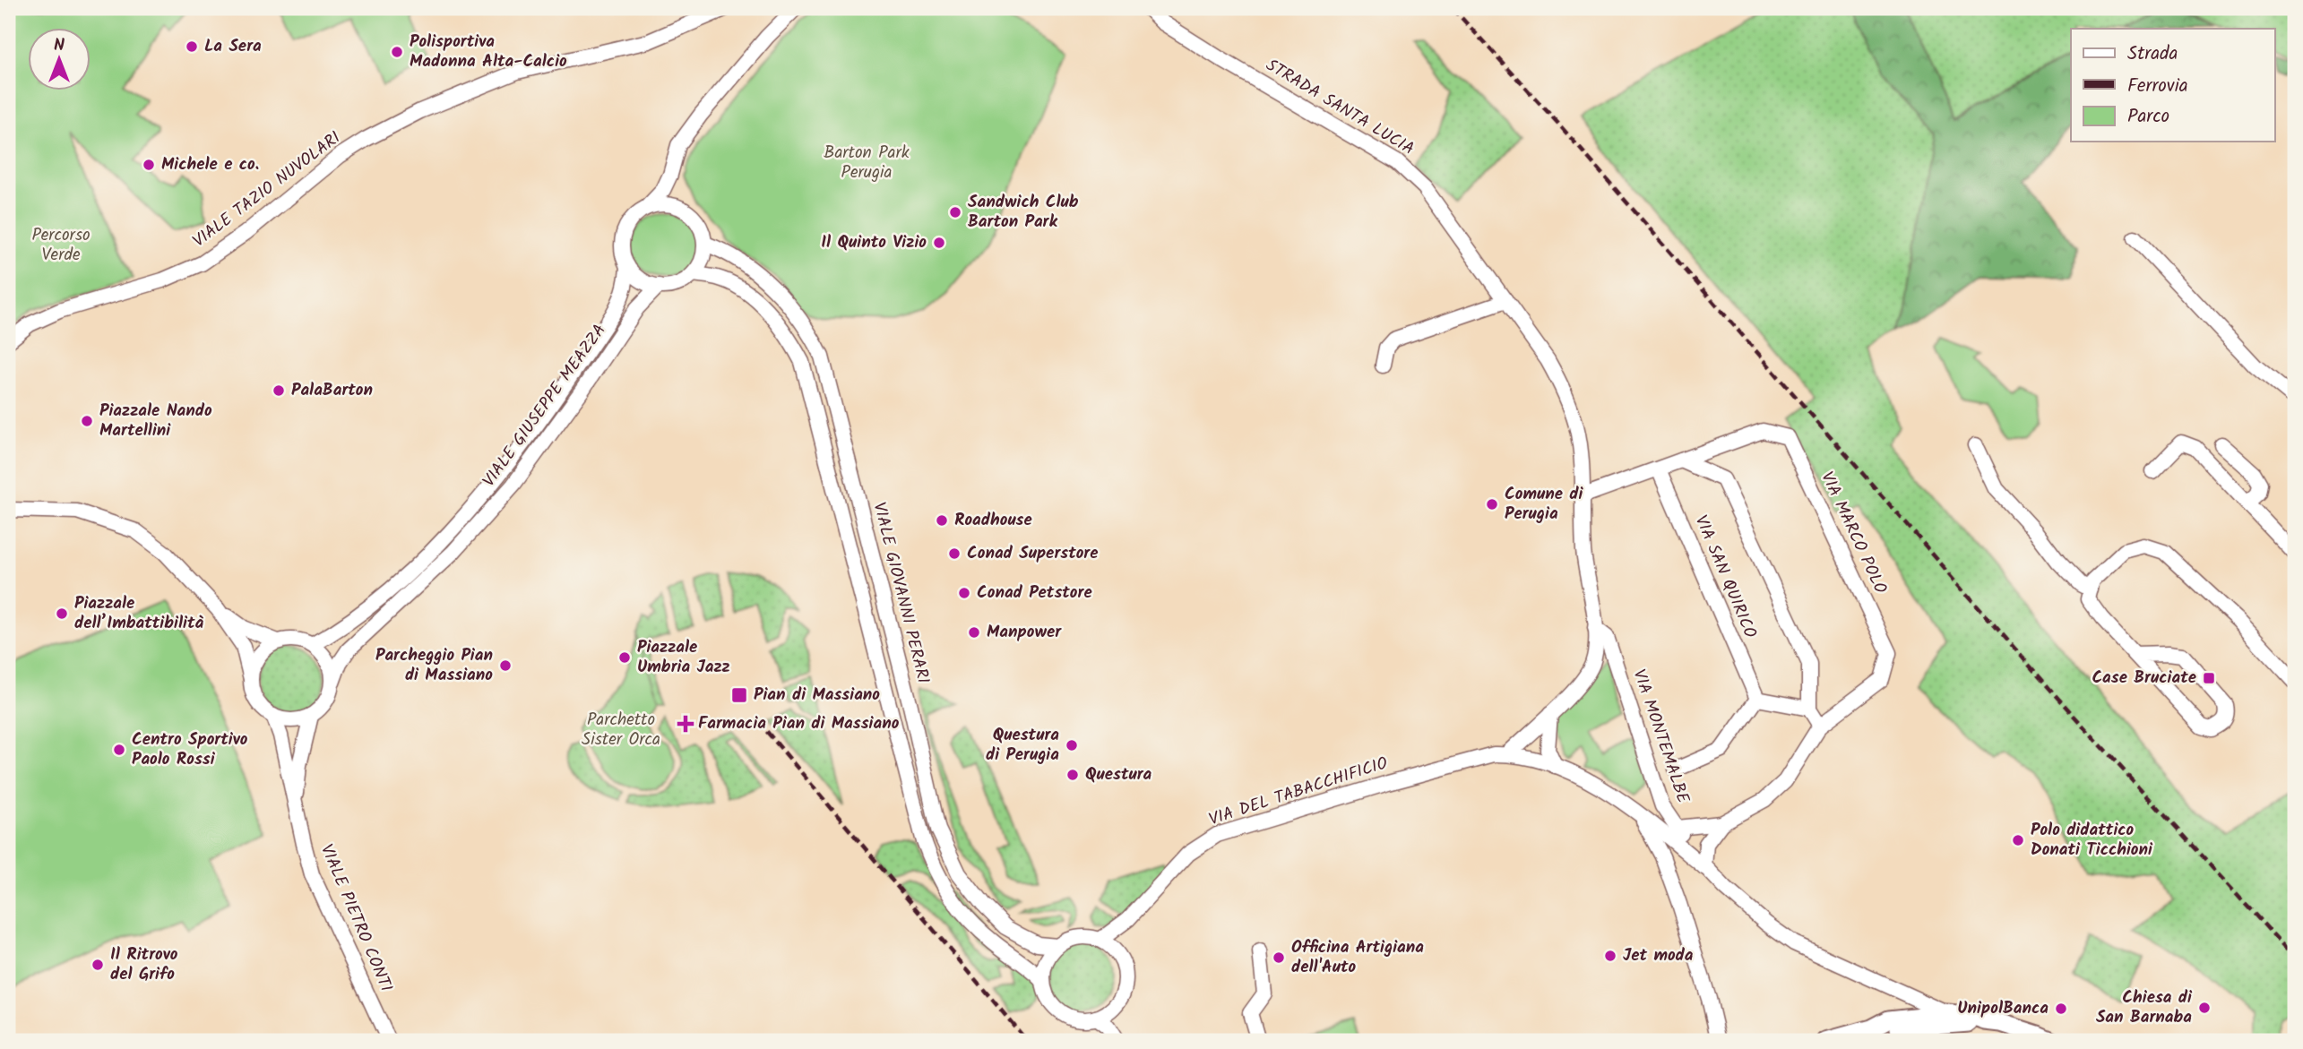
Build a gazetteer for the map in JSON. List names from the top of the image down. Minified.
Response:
{"streets":{"street":["STRADA SANTA LUCIA","VIALE TAZIO NUVOLARI","VIALE GIUSEPPE MEAZZA","VIA MARCO POLO","VIA SAN QUIRICO","VIALE GIOVANNI PERARI","VIA MONTEMALBE","VIA DEL TABACCHIFICIO","VIALE PIETRO CONTI"]},"crossings":[["STRADA SANTA LUCIA","VIA MONTEMALBE"],["VIALE GIUSEPPE MEAZZA","VIALE GIOVANNI PERARI"],["VIALE GIUSEPPE MEAZZA","VIALE PIETRO CONTI"],["VIALE GIOVANNI PERARI","VIA DEL TABACCHIFICIO"]],"parks":["Barton Park Perugia","Percorso Verde","Parchetto Sister Orca"],"places":{"other":["La Sera","Polisportiva Madonna Alta-Calcio","Michele e co.","Sandwich Club Barton Park","Il Quinto Vizio","PalaBarton","Piazzale Nando Martellini","Comune di Perugia","Roadhouse","Conad Superstore","Conad Petstore","Piazzale dell’Imbattibilità","Manpower","Piazzale Umbria Jazz","Parcheggio Pian di Massiano","Questura di Perugia","Centro Sportivo Paolo Rossi","Questura","Polo didattico Donati Ticchioni","Jet moda","Officina Artigiana dell'Auto","Il Ritrovo del Grifo","Chiesa di San Barnaba","UnipolBanca"],"transit":["Case Bruciate","Pian di Massiano"],"health":["Farmacia Pian di Massiano"]},"legend":["Strada","Ferrovia","Parco"],"north":"top"}
